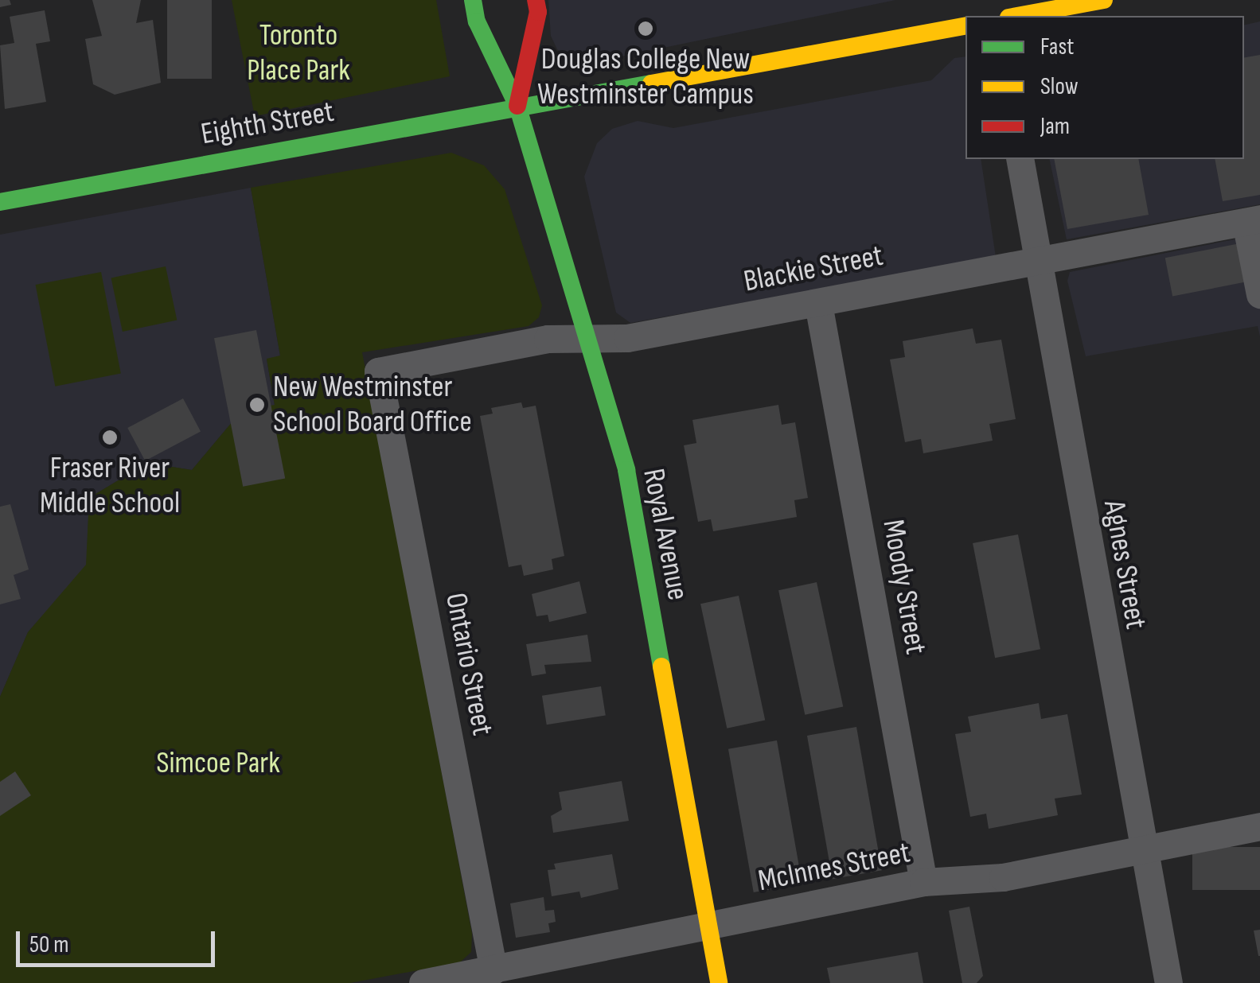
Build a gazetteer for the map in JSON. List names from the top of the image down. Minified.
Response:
{"streets":{"main road":["Eighth Street","Royal Avenue"],"street":["Blackie Street","Agnes Street","Moody Street","Ontario Street","McInnes Street"]},"crossings":[["Eighth Street","Royal Avenue"],["Blackie Street","Royal Avenue"],["Blackie Street","Agnes Street"],["Blackie Street","Moody Street"],["Blackie Street","Ontario Street"],["Royal Avenue","McInnes Street"],["Agnes Street","McInnes Street"],["Moody Street","McInnes Street"],["Ontario Street","McInnes Street"]],"parks":["Toronto Place Park","Simcoe Park"],"places":["Douglas College New Westminster Campus","New Westminster School Board Office","Fraser River Middle School"],"legend":["Fast","Slow","Jam"],"scale_bar":"50 m"}
